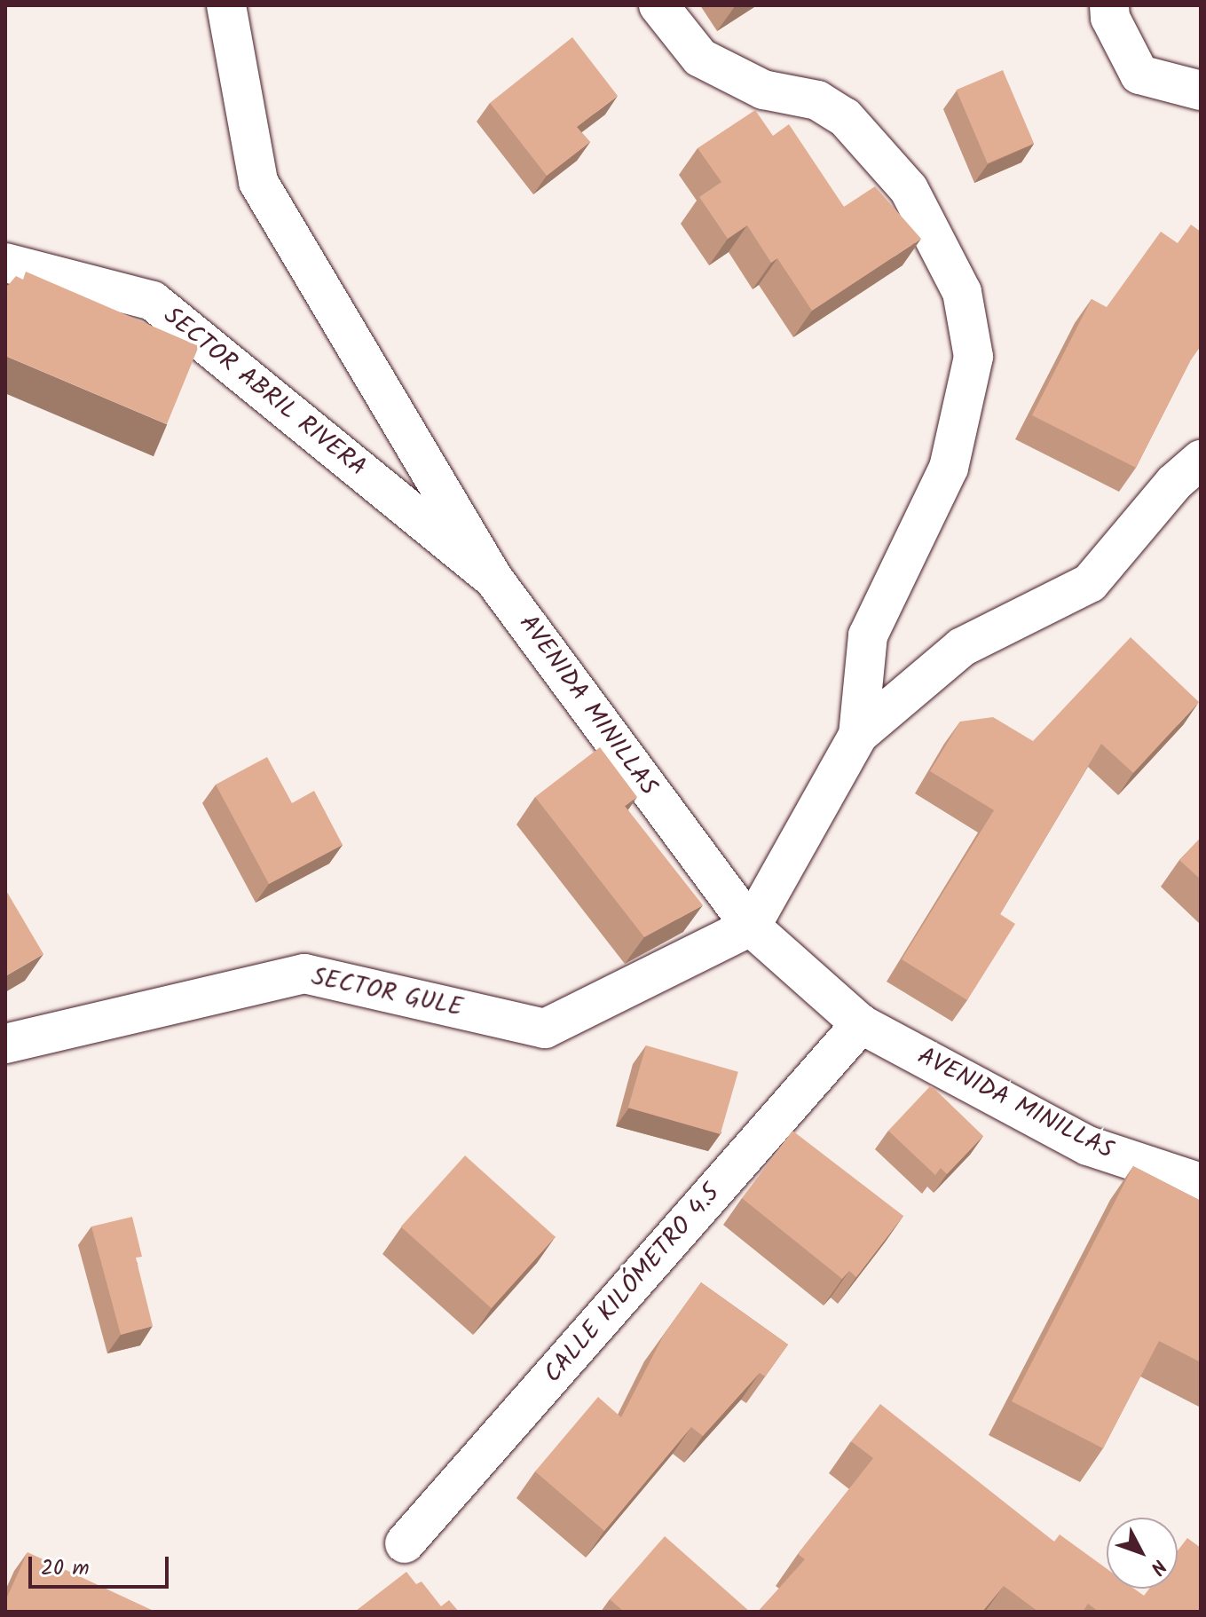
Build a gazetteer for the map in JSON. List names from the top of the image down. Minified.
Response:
{"streets":{"street":["SECTOR ABRIL RIVERA","AVENIDA MINILLAS","SECTOR GULE","CALLE KILÓMETRO 4.5"]},"crossings":[["SECTOR ABRIL RIVERA","AVENIDA MINILLAS"],["AVENIDA MINILLAS","SECTOR GULE"],["AVENIDA MINILLAS","CALLE KILÓMETRO 4.5"]],"scale_bar":"20 m","north":"bottom right"}
